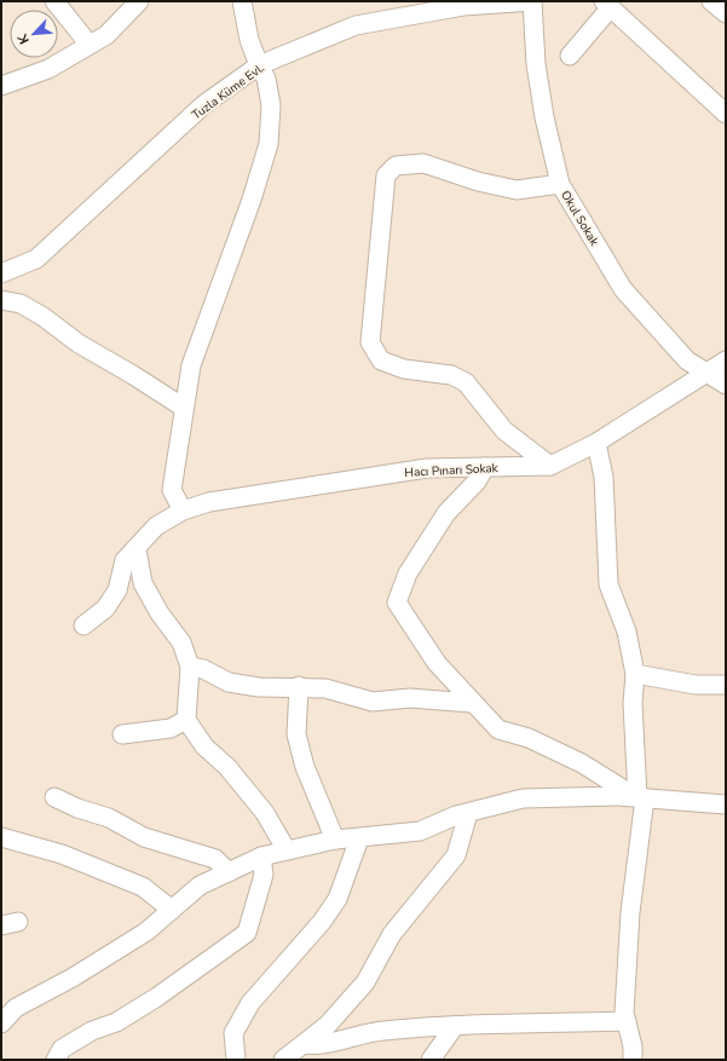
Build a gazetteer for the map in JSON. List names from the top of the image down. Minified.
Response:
{"streets":{"street":["Tuzla Küme Evl.","Okul Sokak","Hacı Pınarı Sokak"]},"crossings":[["Tuzla Küme Evl.","Okul Sokak"],["Okul Sokak","Hacı Pınarı Sokak"]],"north":"bottom left"}
